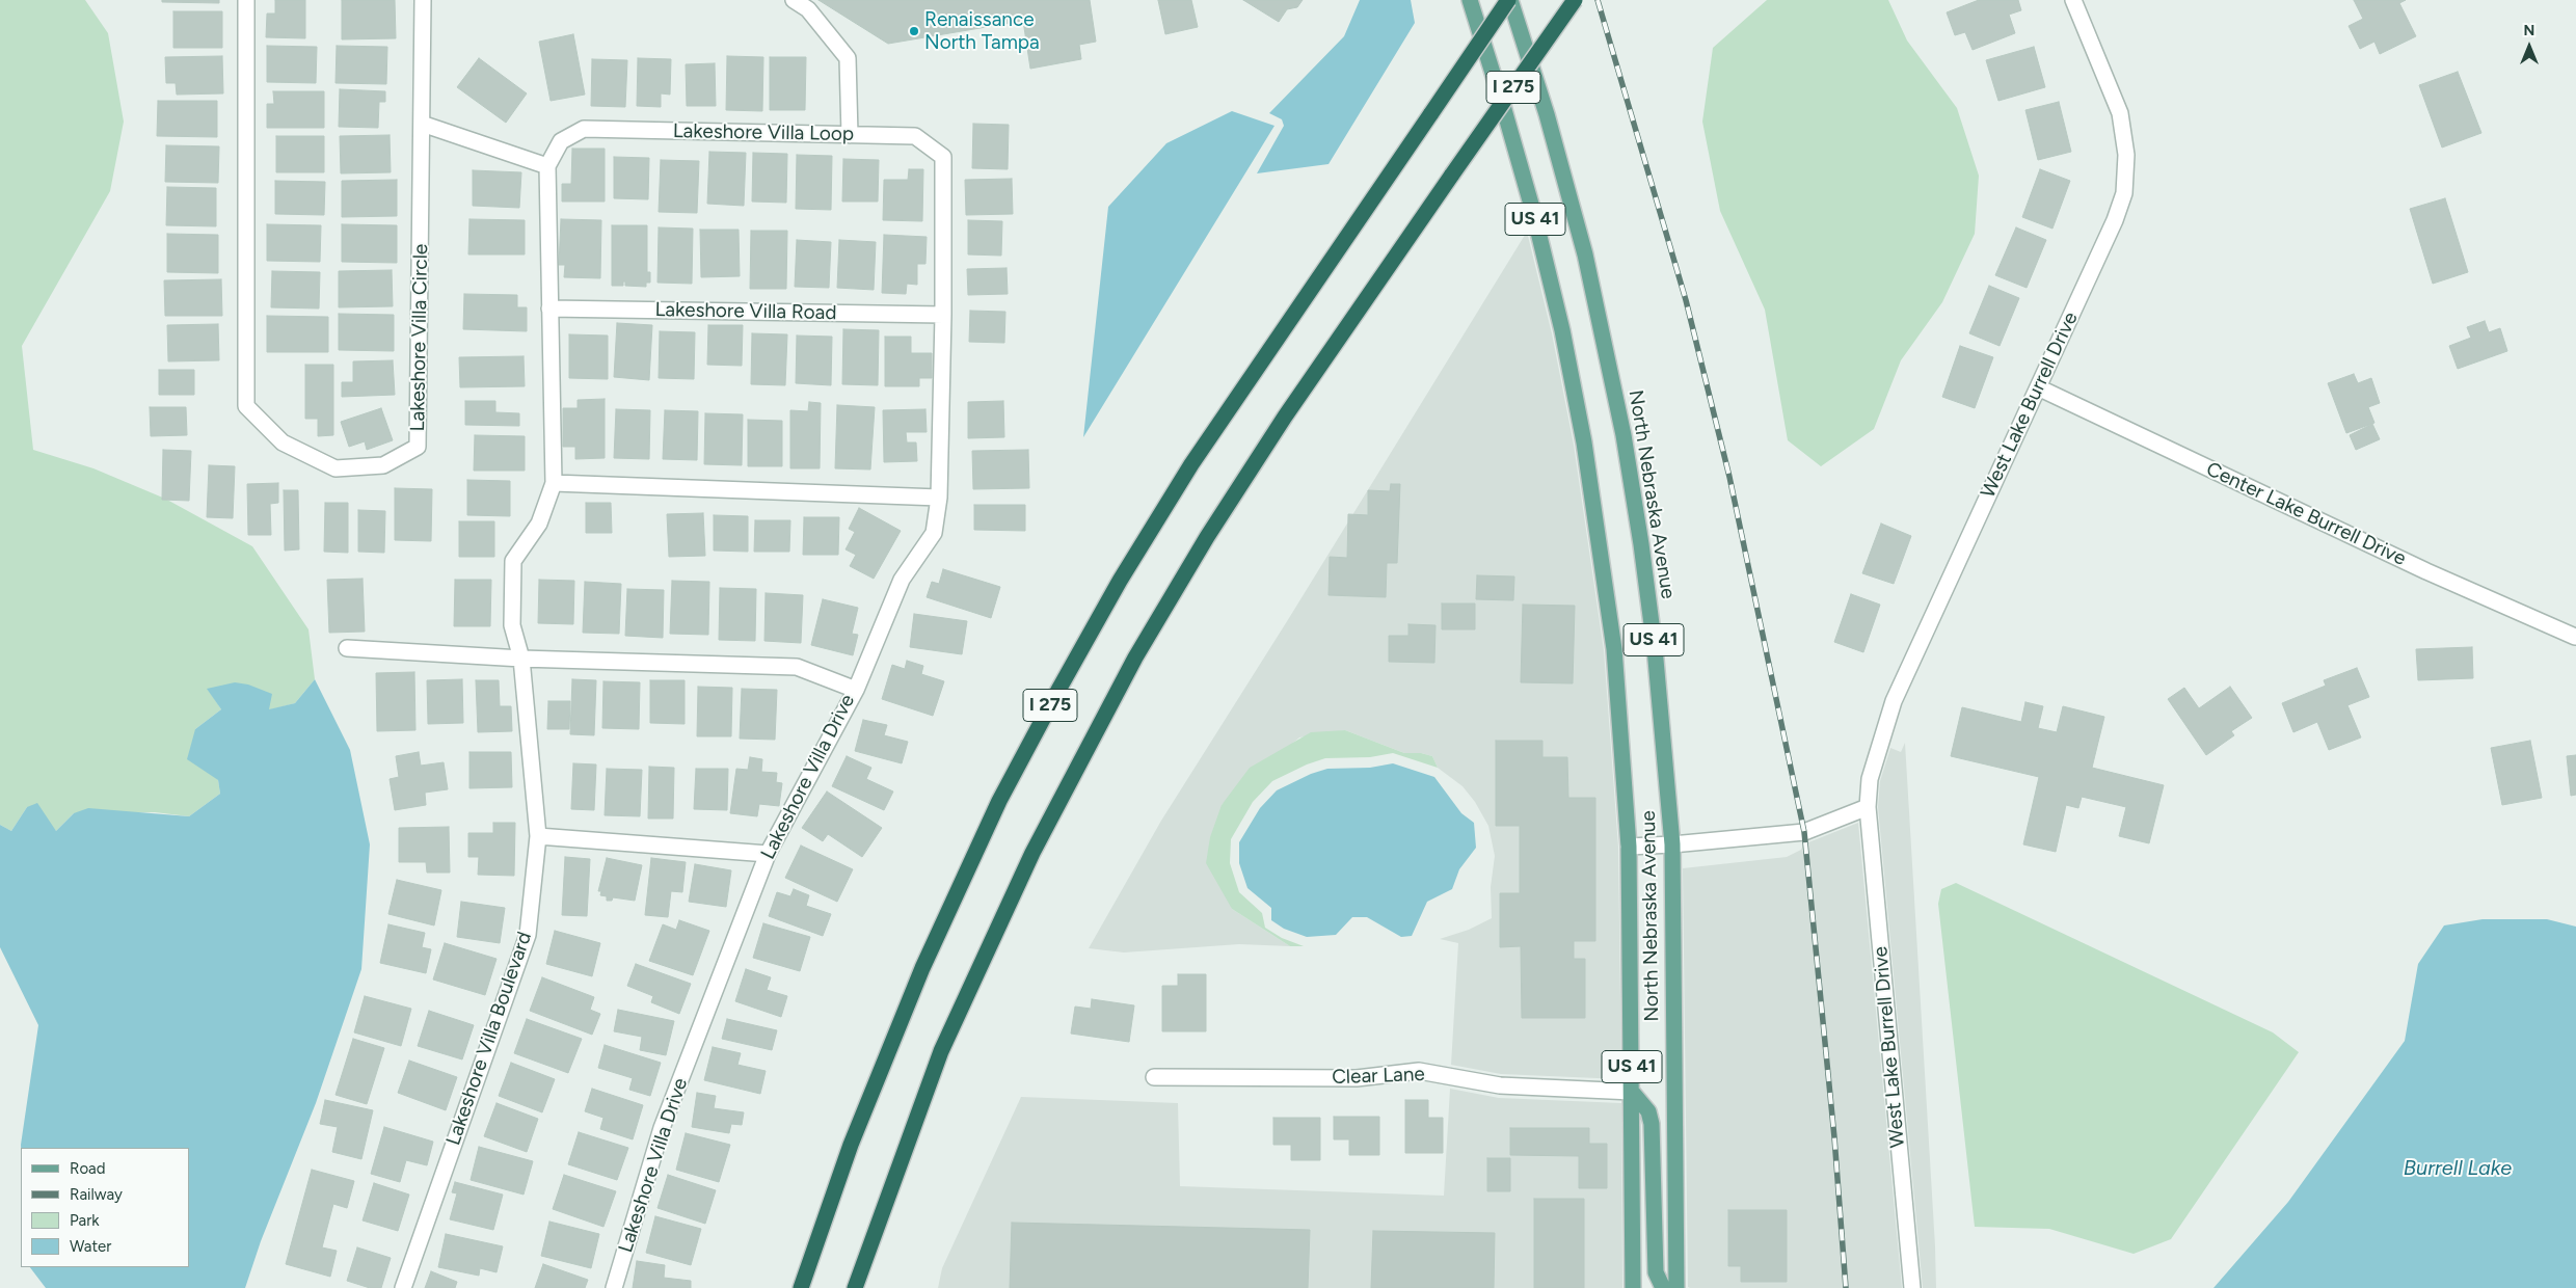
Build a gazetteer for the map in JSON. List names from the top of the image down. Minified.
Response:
{"streets":{"highway":["I 275"],"main road":["US 41","North Nebraska Avenue"],"street":["Lakeshore Villa Loop","Lakeshore Villa Road","Lakeshore Villa Circle","West Lake Burrell Drive","Center Lake Burrell Drive","Lakeshore Villa Drive","Lakeshore Villa Boulevard","Clear Lane"]},"crossings":[["I 275","North Nebraska Avenue"],["Lakeshore Villa Loop","Lakeshore Villa Road"],["Lakeshore Villa Loop","Lakeshore Villa Drive"],["Lakeshore Villa Loop","Lakeshore Villa Boulevard"],["West Lake Burrell Drive","Center Lake Burrell Drive"],["North Nebraska Avenue","Clear Lane"],["Lakeshore Villa Drive","Lakeshore Villa Boulevard"]],"water":["Burrell Lake"],"places":["Renaissance North Tampa"],"legend":["Road","Railway","Park","Water"],"north":"top"}
